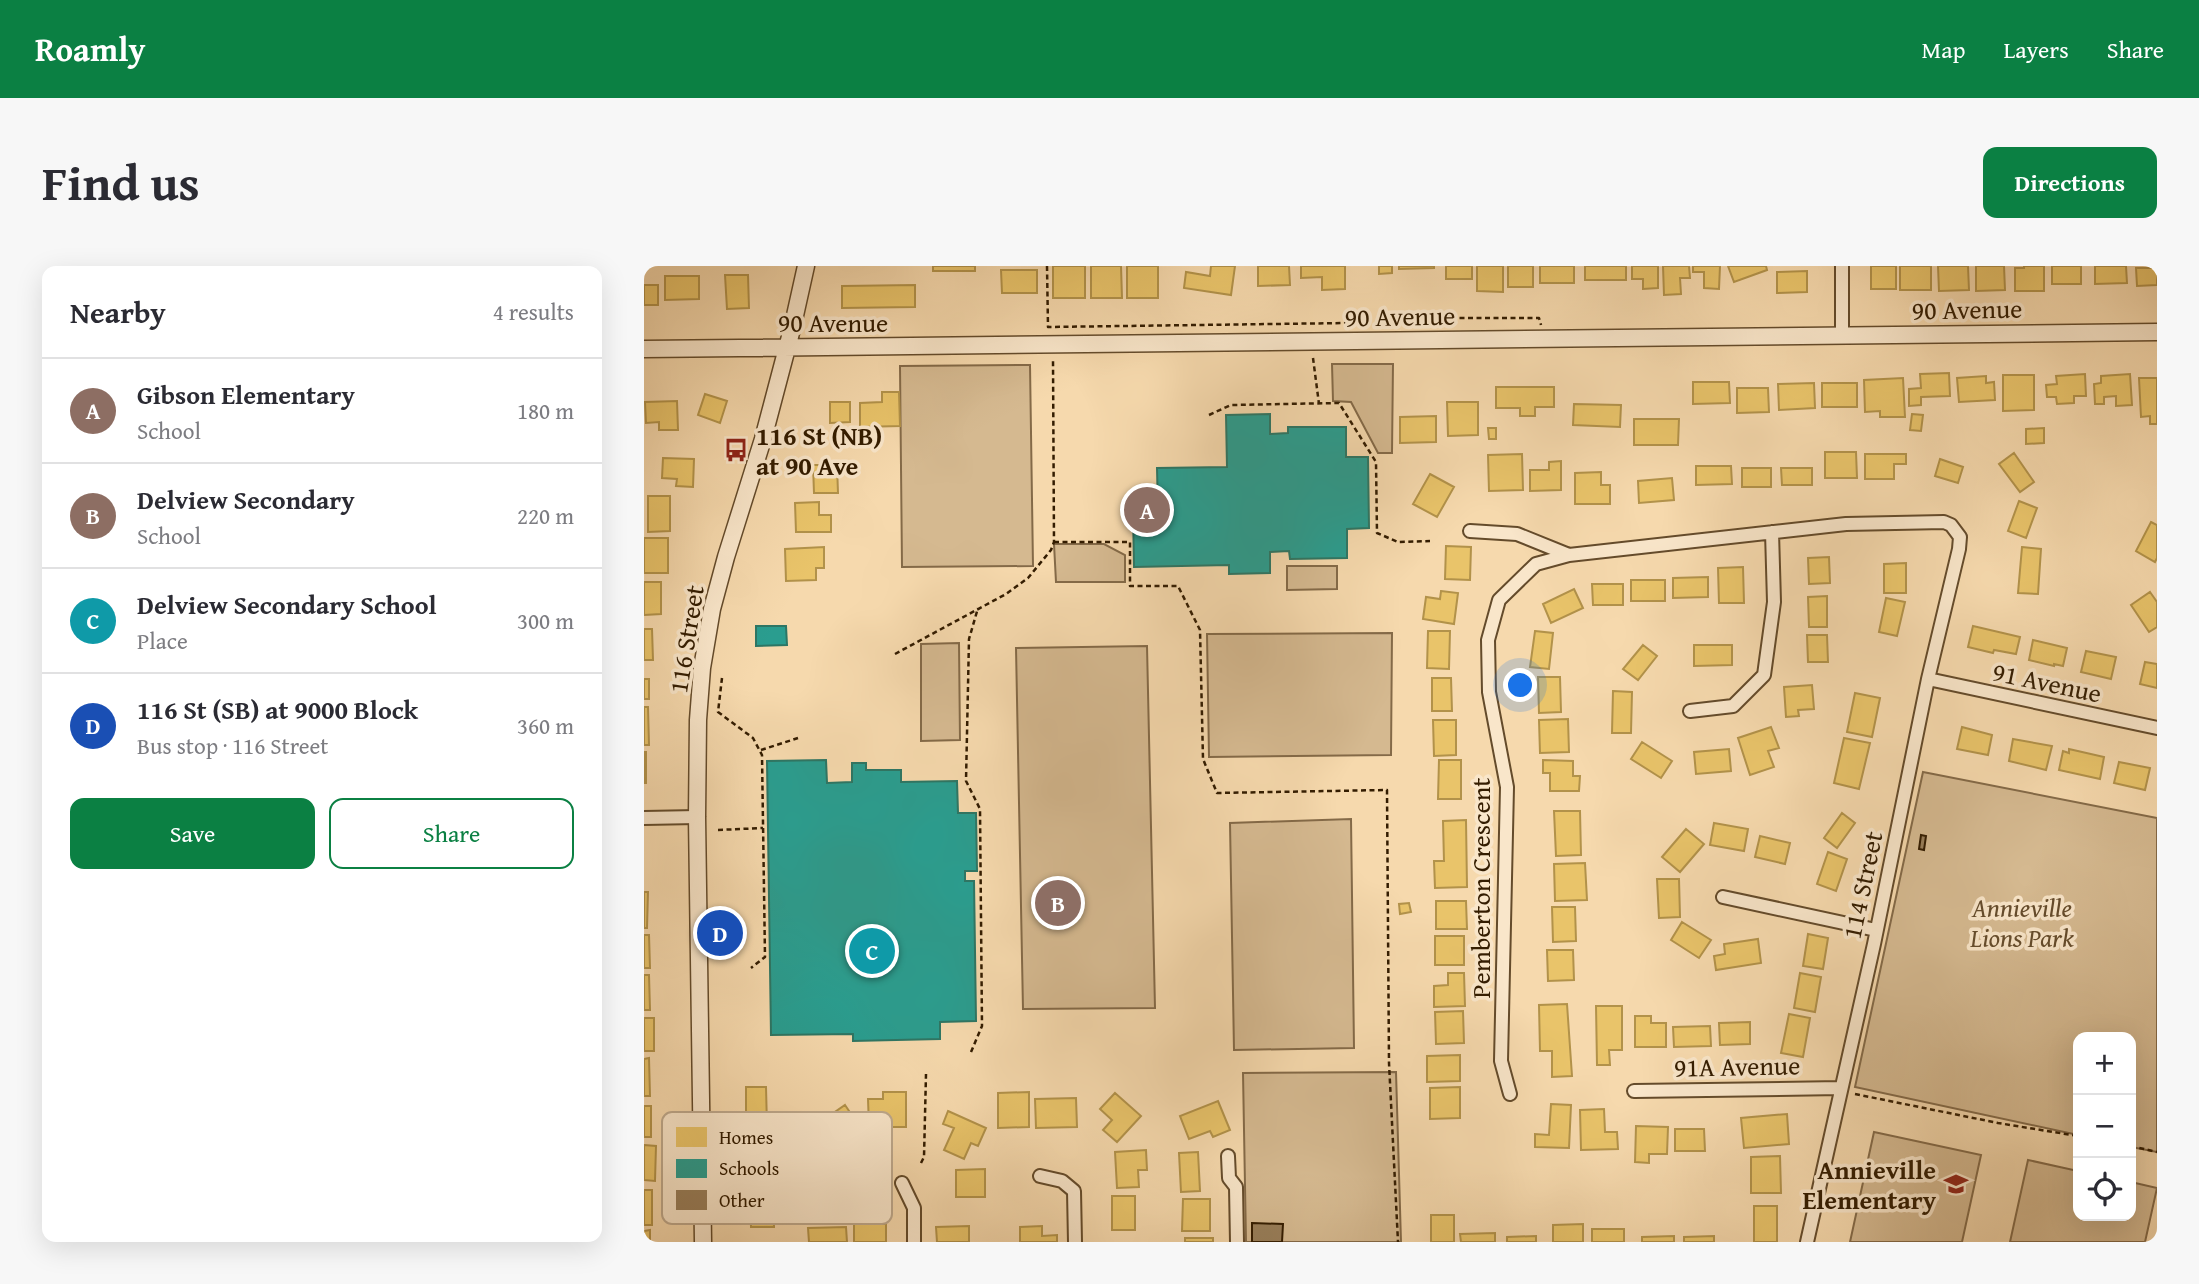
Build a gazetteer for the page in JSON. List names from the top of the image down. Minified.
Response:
{"streets":{"street":["90 Avenue","116 Street","91 Avenue","114 Street","Pemberton Crescent","91A Avenue"]},"crossings":[["90 Avenue","116 Street"],["91 Avenue","114 Street"],["114 Street","Pemberton Crescent"],["114 Street","91A Avenue"]],"parks":["Annieville Lions Park"],"places":{"bus stop":["116 St (NB) at 90 Ave"],"school or university":["Annieville Elementary"]},"legend":["Homes","Schools","Other"],"page":{"header":"Roamly","nav":["Map","Layers","Share"],"title":"Find us","buttons":["Directions",["Save","Share"]],"heading":["Nearby","4 results"],"list":[{"mark":"A","name":"Gibson Elementary","note":"School","value":"180 m"},{"mark":"B","name":"Delview Secondary","note":"School","value":"220 m"},{"mark":"C","name":"Delview Secondary School","note":"Place","value":"300 m"},{"mark":"D","name":"116 St (SB) at 9000 Block","note":"Bus stop · 116 Street","value":"360 m"}],"pins":["A","B","D","C"],"map_buttons":["+","−"]}}
